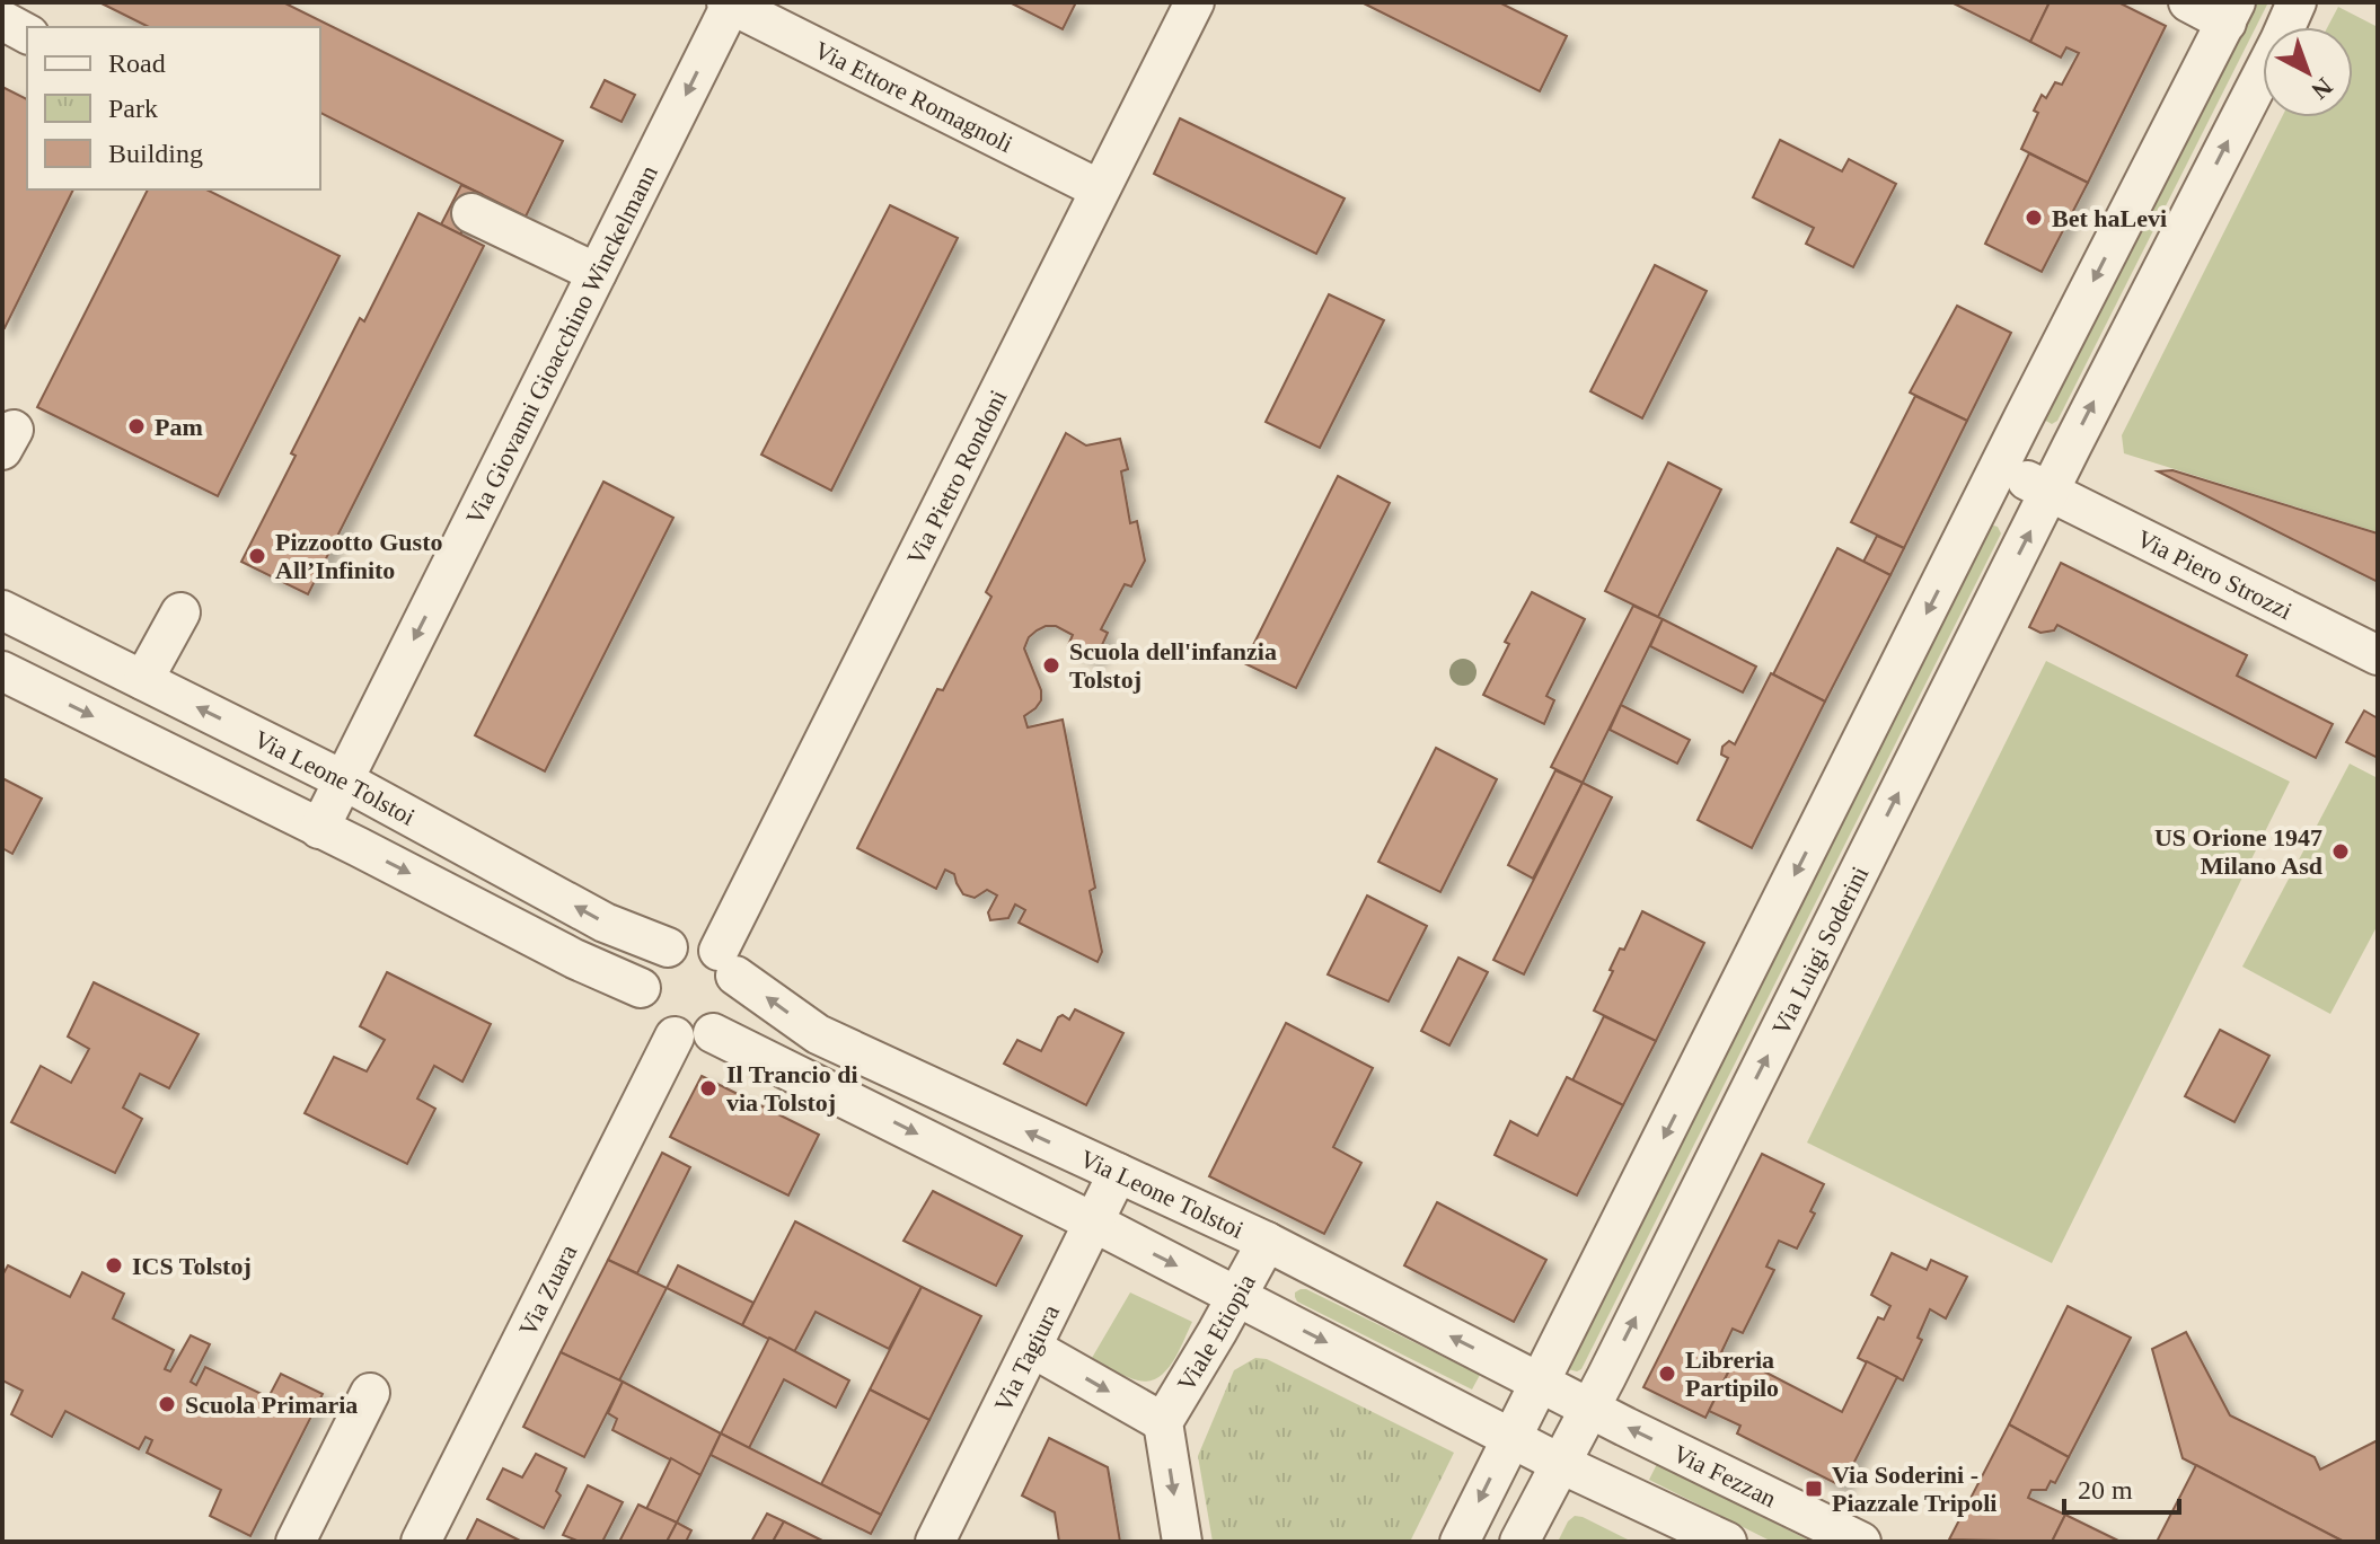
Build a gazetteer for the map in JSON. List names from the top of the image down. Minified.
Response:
{"streets":{"street":["Via Ettore Romagnoli","Via Giovanni Gioacchino Winckelmann","Via Pietro Rondoni","Via Piero Strozzi","Via Leone Tolstoi","Via Luigi Soderini","Via Zuara","Viale Etiopia","Via Tagiura","Via Fezzan"]},"crossings":[["Via Ettore Romagnoli","Via Giovanni Gioacchino Winckelmann"],["Via Ettore Romagnoli","Via Pietro Rondoni"],["Via Giovanni Gioacchino Winckelmann","Via Leone Tolstoi"],["Via Pietro Rondoni","Via Leone Tolstoi"],["Via Pietro Rondoni","Via Zuara"],["Via Piero Strozzi","Via Luigi Soderini"],["Via Leone Tolstoi","Via Luigi Soderini"],["Via Leone Tolstoi","Via Zuara"],["Via Leone Tolstoi","Viale Etiopia"],["Via Leone Tolstoi","Via Tagiura"],["Via Leone Tolstoi","Via Fezzan"],["Via Luigi Soderini","Via Fezzan"]],"one_way":["Via Giovanni Gioacchino Winckelmann"],"places":{"other":["Bet haLevi","Pam","Pizzootto Gusto All’Infinito","Scuola dell'infanzia Tolstoj","US Orione 1947 Milano Asd","Il Trancio di via Tolstoj","ICS Tolstoj","Libreria Partipilo","Scuola Primaria"],"transit":["Via Soderini - Piazzale Tripoli"]},"legend":["Road","Park","Building"],"scale_bar":"20 m","north":"bottom right"}
